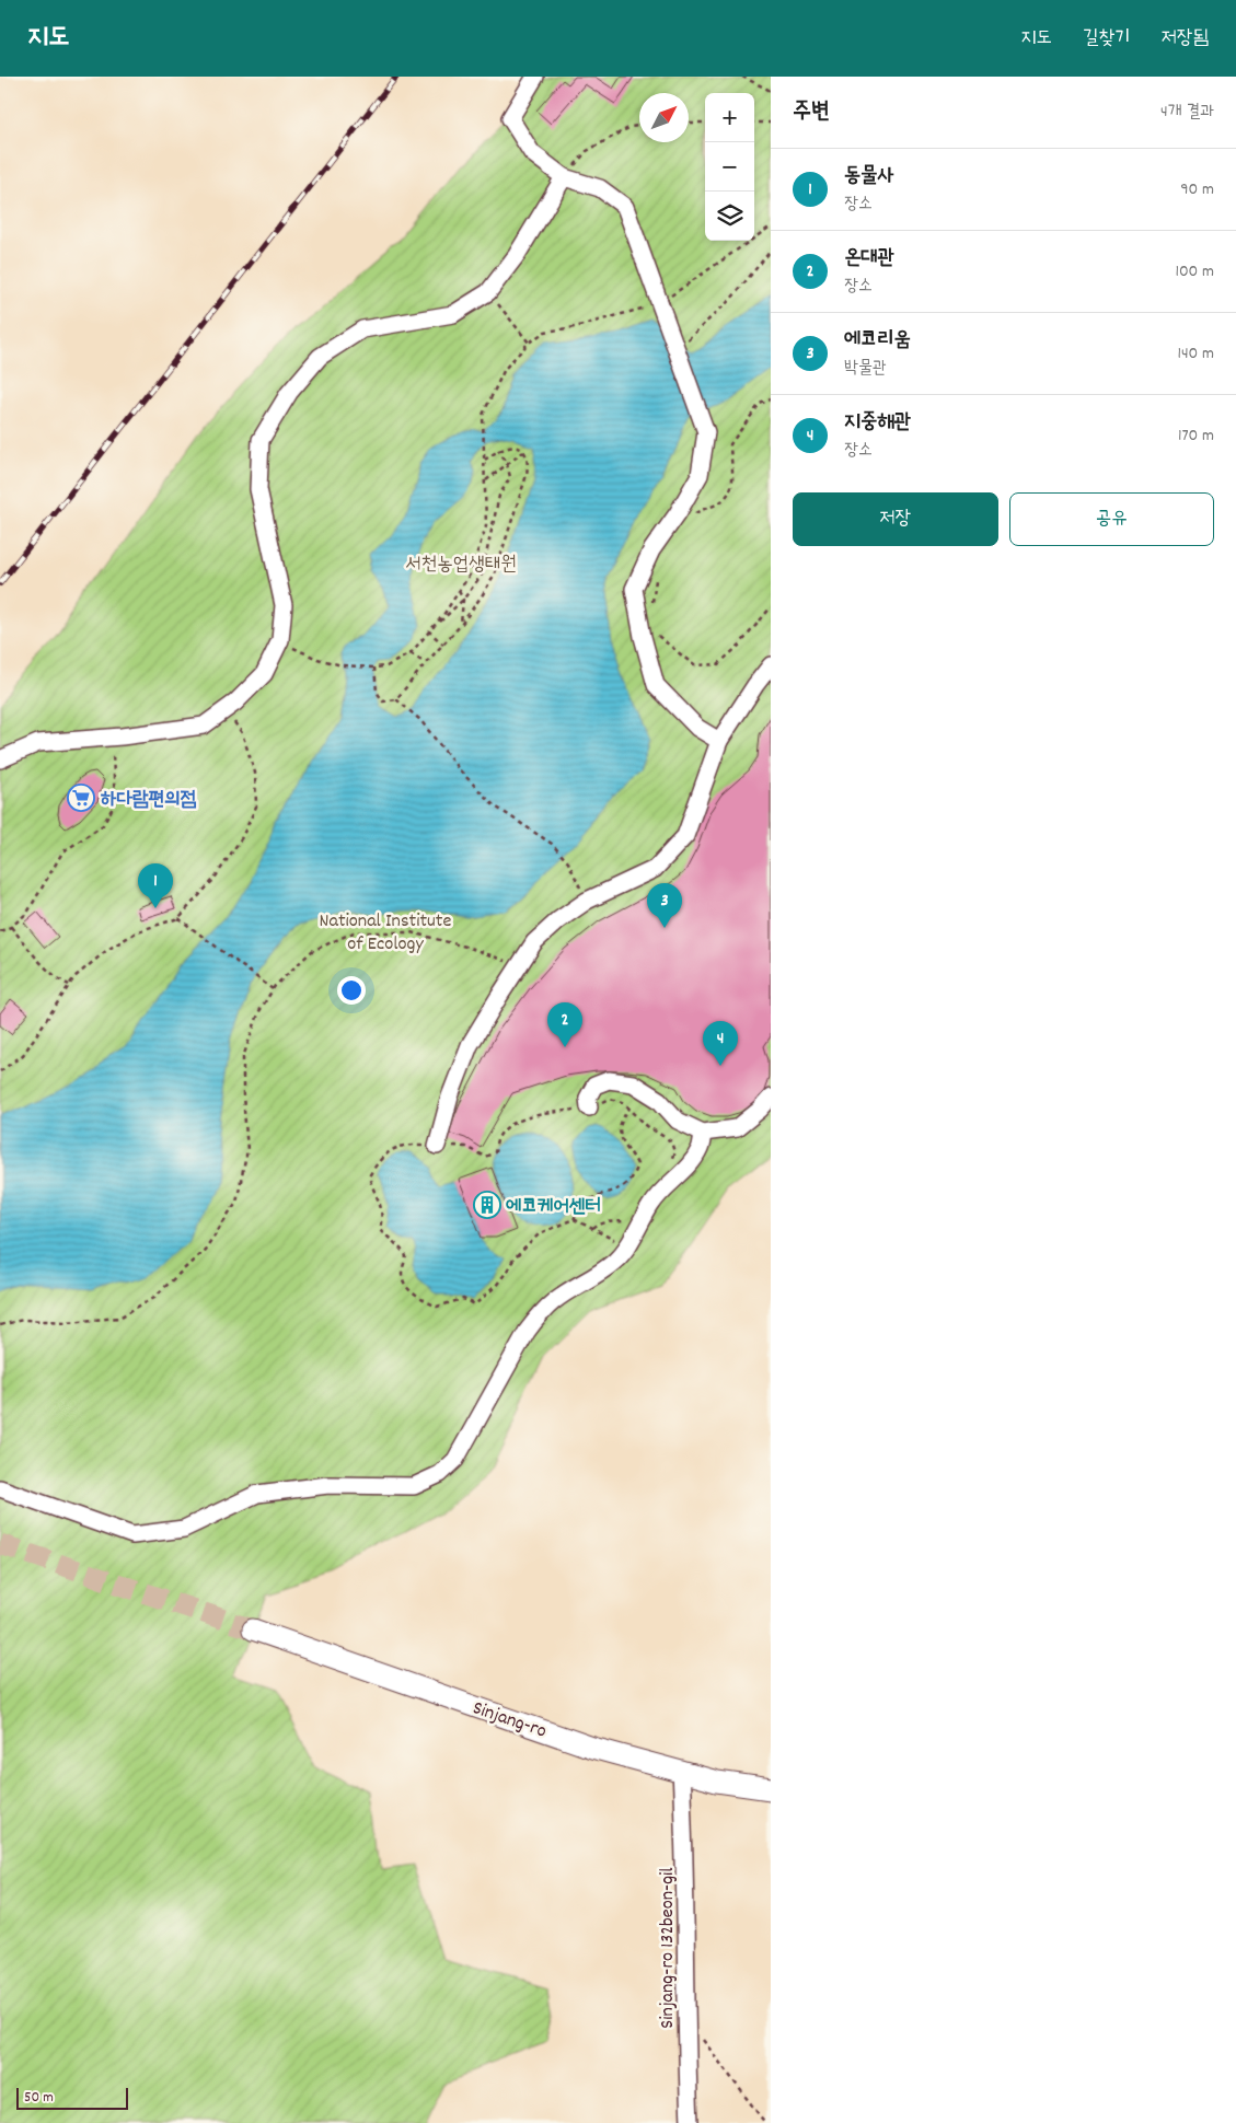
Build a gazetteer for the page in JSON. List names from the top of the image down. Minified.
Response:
{"streets":{"street":["Sinjang-ro","Sinjang-ro 132beon-gil"]},"crossings":[["Sinjang-ro","Sinjang-ro 132beon-gil"]],"parks":["서천농업생태원","National Institute of Ecology"],"places":{"supermarket":["하다람편의점"],"building":["에코케어센터"]},"scale_bar":"50 m","north":"top right","page":{"header":"지도","nav":["지도","길찾기","저장됨"],"heading":["주변","4개 결과"],"map_buttons":["+","−"],"list":[{"mark":"1","name":"동물사","note":"장소","value":"90 m"},{"mark":"2","name":"온대관","note":"장소","value":"100 m"},{"mark":"3","name":"에코리움","note":"박물관","value":"140 m"},{"mark":"4","name":"지중해관","note":"장소","value":"170 m"}],"buttons":["저장","공유"],"pins":["1","3","2","4"],"scale":"50 m"}}
